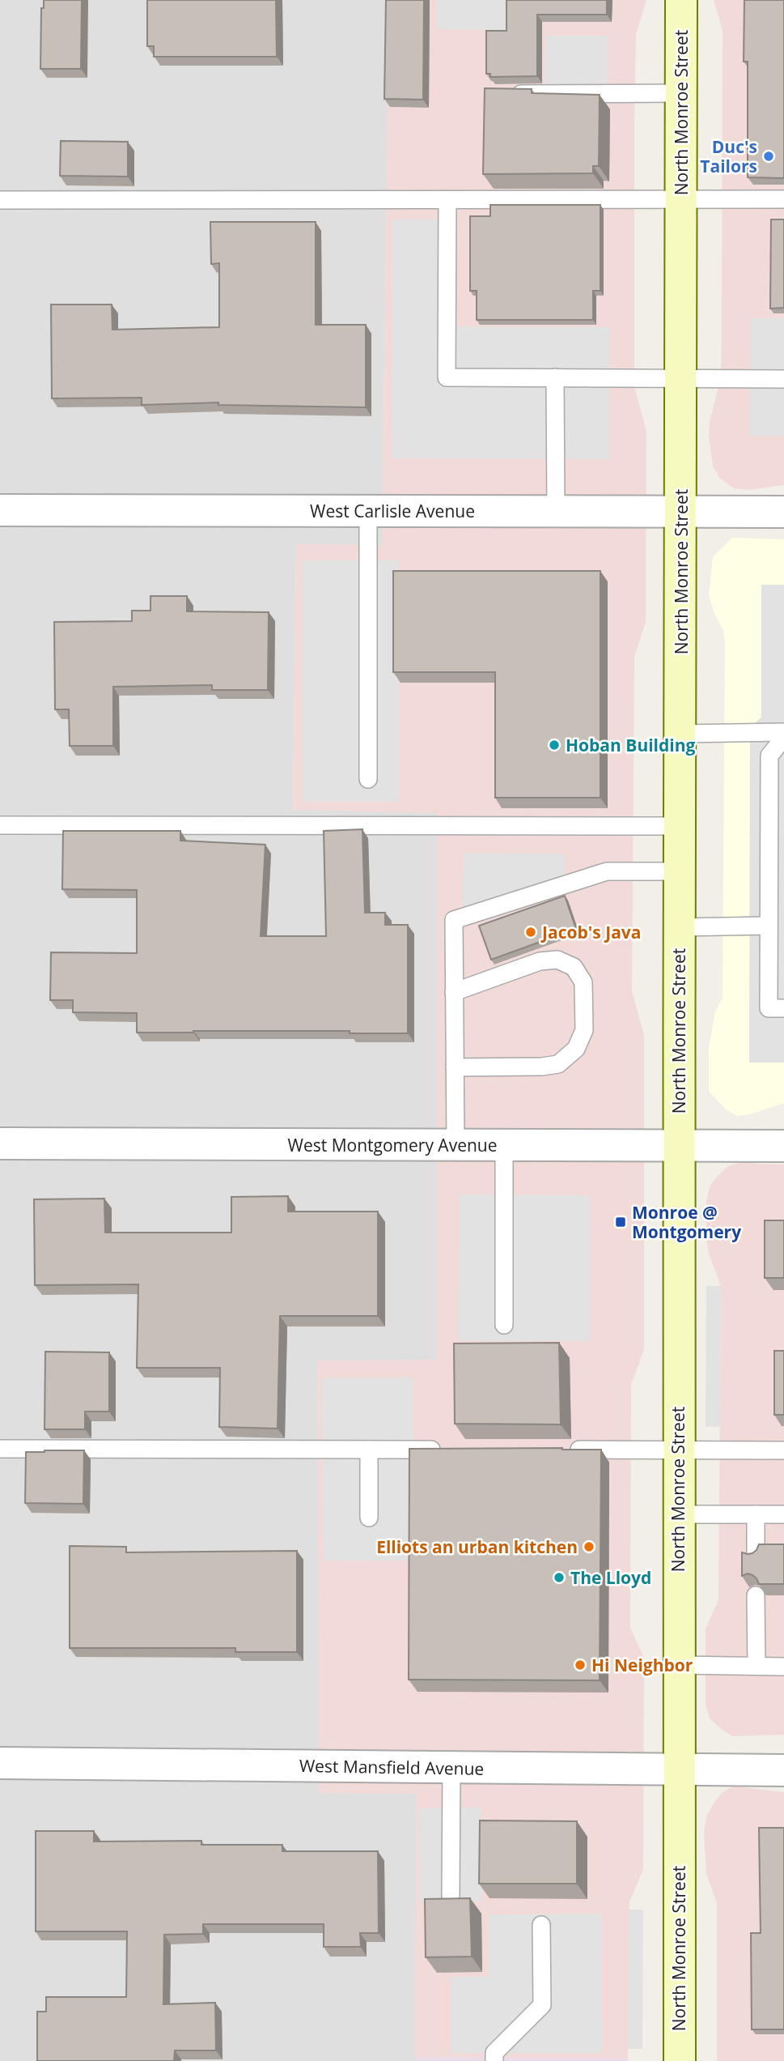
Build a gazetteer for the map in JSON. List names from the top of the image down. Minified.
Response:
{"streets":{"main road":["North Monroe Street"],"street":["West Carlisle Avenue","West Montgomery Avenue","West Mansfield Avenue"]},"crossings":[["North Monroe Street","West Carlisle Avenue"],["North Monroe Street","West Montgomery Avenue"],["North Monroe Street","West Mansfield Avenue"]],"places":{"other":["Duc's Tailors","Hoban Building","Jacob's Java","Elliots an urban kitchen","The Lloyd","Hi Neighbor"],"transit":["Monroe @ Montgomery"]}}
